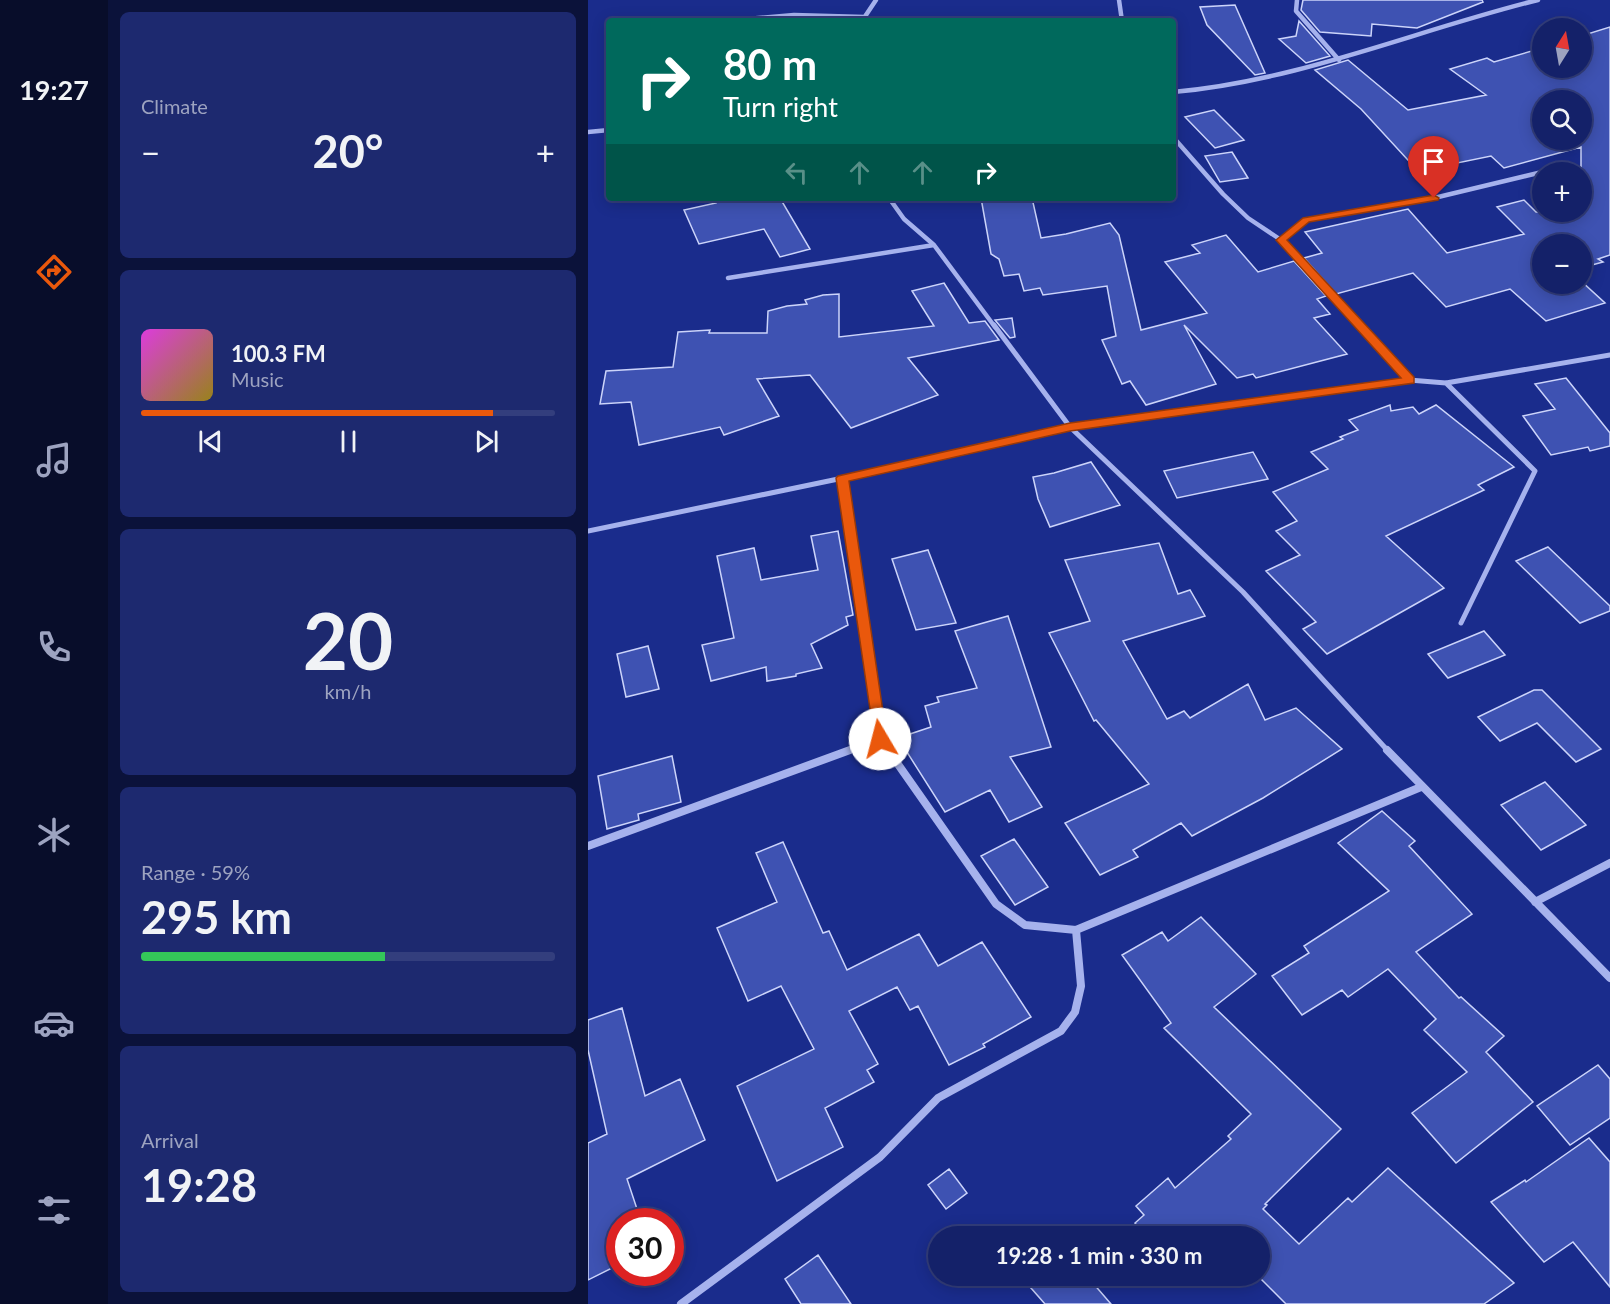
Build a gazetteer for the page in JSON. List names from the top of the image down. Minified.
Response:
{"north":"top","page":{"tabs":"19:27","tile":["Climate",["20","km/h"],["Range · 59%","295 km"],["Arrival","19:28"]],"map_buttons":["+","−"],"turn":["80 m","Turn right"],"heat":["−","20°","+"],"song":["100.3 FM","Music"],"limit":"30","trip":"19:28 · 1 min · 330 m"}}
